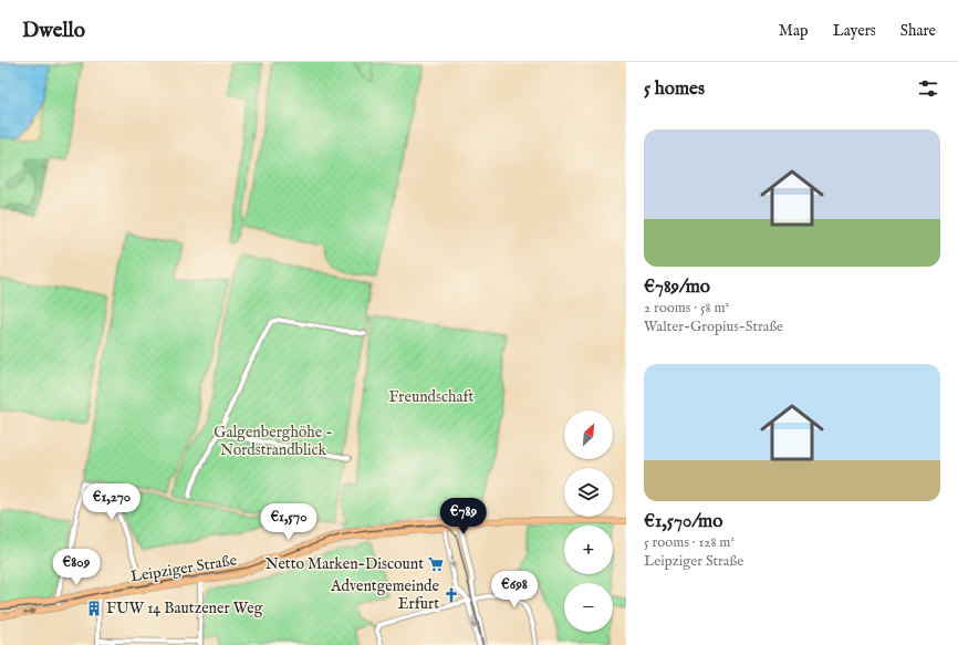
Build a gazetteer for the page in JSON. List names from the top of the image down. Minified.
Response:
{"streets":{"main road":["Leipziger Straße"]},"parks":["Freundschaft","Galgenberghöhe - Nordstrandblick"],"places":{"supermarket":["Netto Marken-Discount"],"church":["Adventgemeinde Erfurt"],"building":["FUW 14 Bautzener Weg"]},"north":"top right","page":{"header":"Dwello","nav":["Map","Layers","Share"],"heading":"5 homes","list":[{"name":"€789/mo","note":"2 rooms · 58 m² · Walter-Gropius-Straße"},{"name":"€1,570/mo","note":"5 rooms · 128 m² · Leipziger Straße"}],"map_buttons":["+","−"],"price":["€1,270","€789","€1,570","€809","€698"]}}
